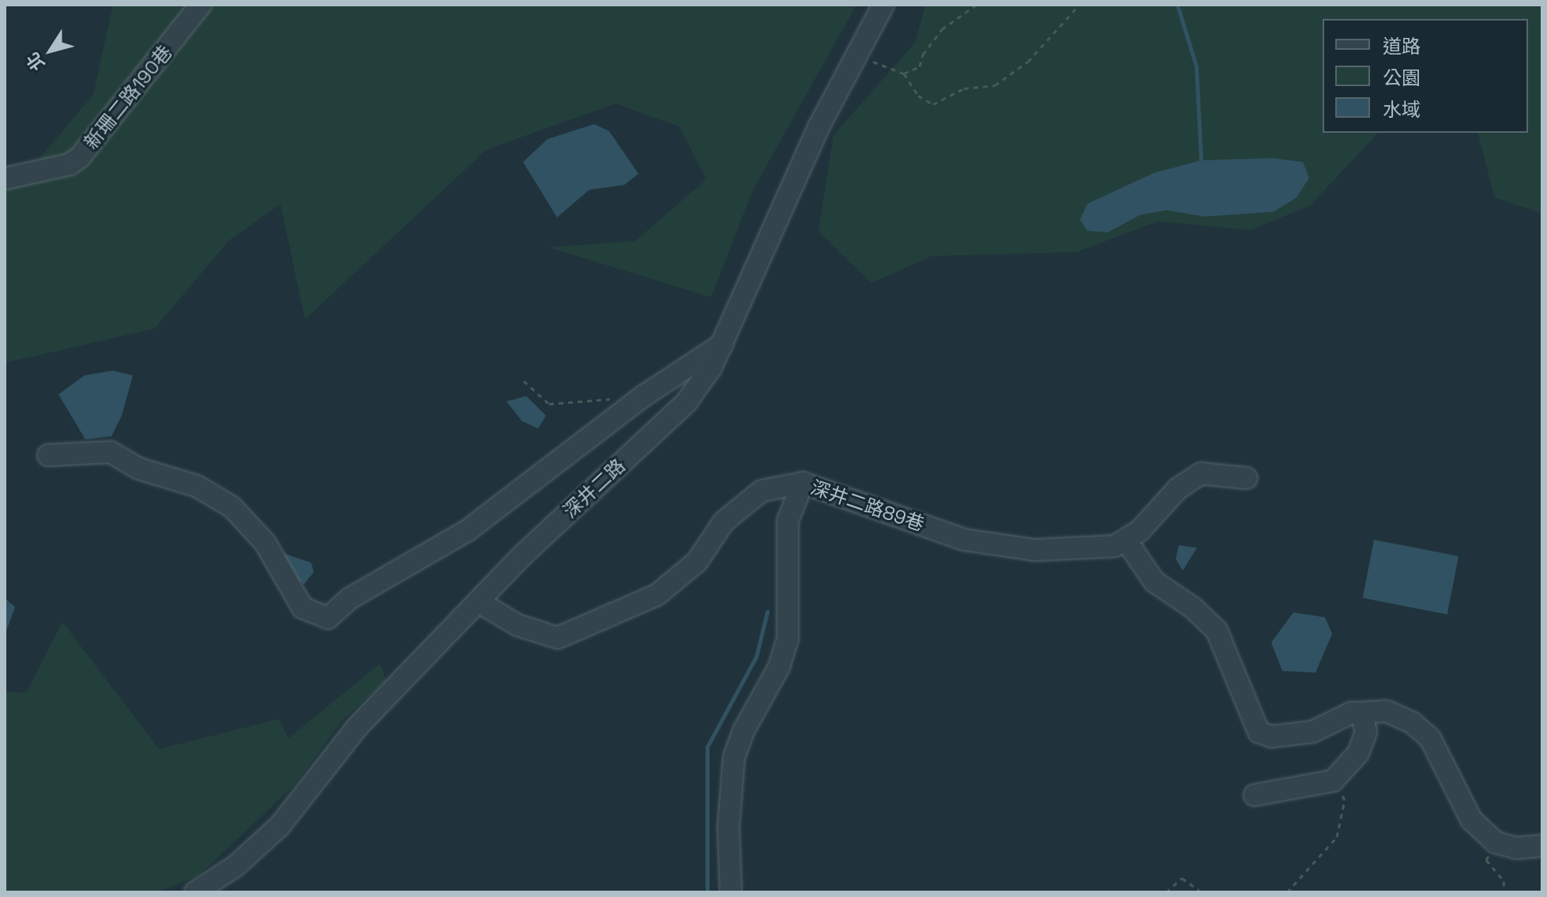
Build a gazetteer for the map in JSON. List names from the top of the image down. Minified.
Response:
{"streets":{"street":["新珊二路190巷","深井二路","深井二路89巷"]},"crossings":[["深井二路","深井二路89巷"]],"legend":["道路","公園","水域"],"north":"bottom left"}
